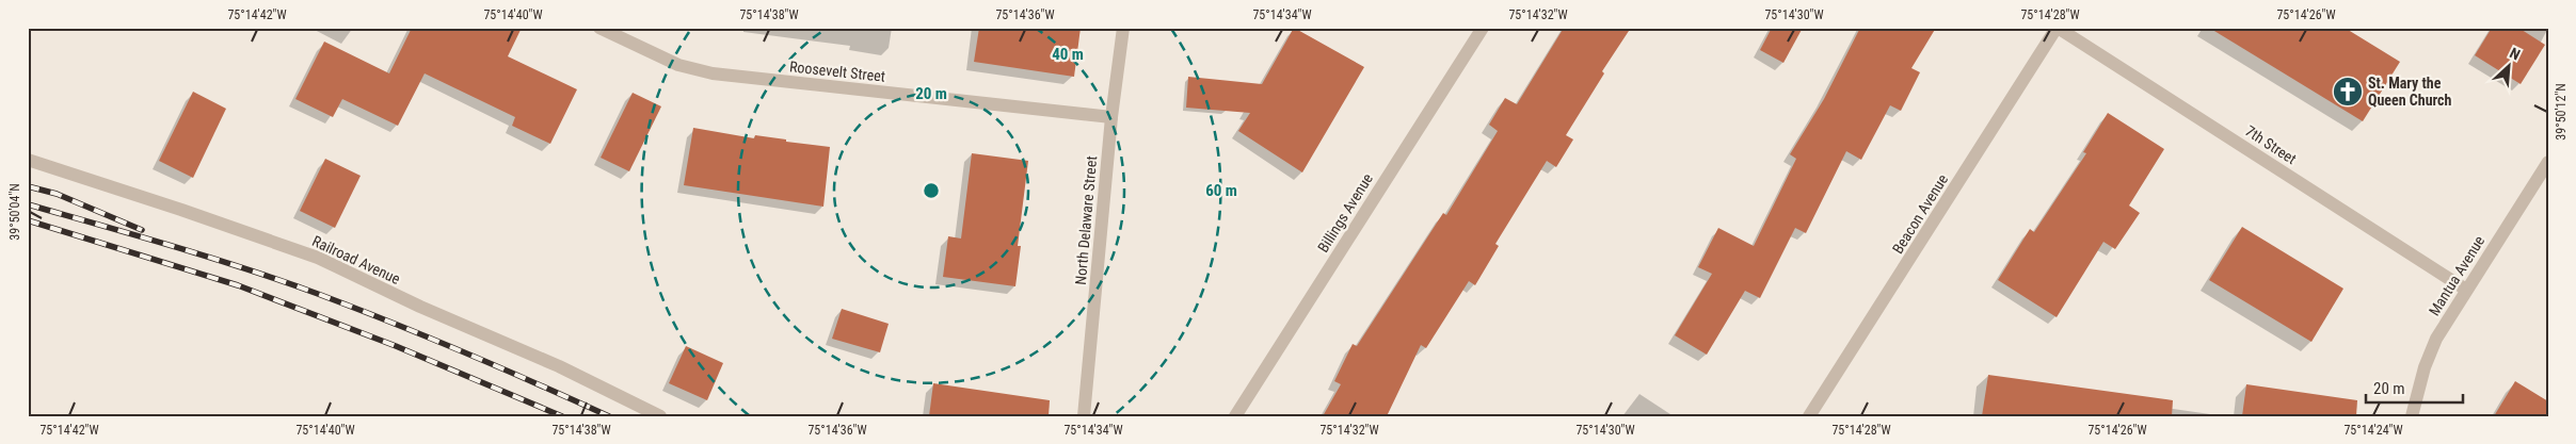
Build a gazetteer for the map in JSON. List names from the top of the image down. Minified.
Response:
{"streets":{"street":["Roosevelt Street","7th Street","Billings Avenue","Beacon Avenue","North Delaware Street","Railroad Avenue","Mantua Avenue"]},"crossings":[["Roosevelt Street","North Delaware Street"],["7th Street","Beacon Avenue"],["7th Street","Mantua Avenue"]],"places":{"church":["St. Mary the Queen Church"]},"scale_bar":"20 m","north":"top right","coordinates":["75°14'42\"W","75°14'40\"W","75°14'38\"W","75°14'36\"W","75°14'34\"W","75°14'32\"W","75°14'30\"W","75°14'28\"W","75°14'26\"W","39°50'12\"N","39°50'04\"N","75°14'24\"W"],"rings":["40 m","20 m","60 m"]}
